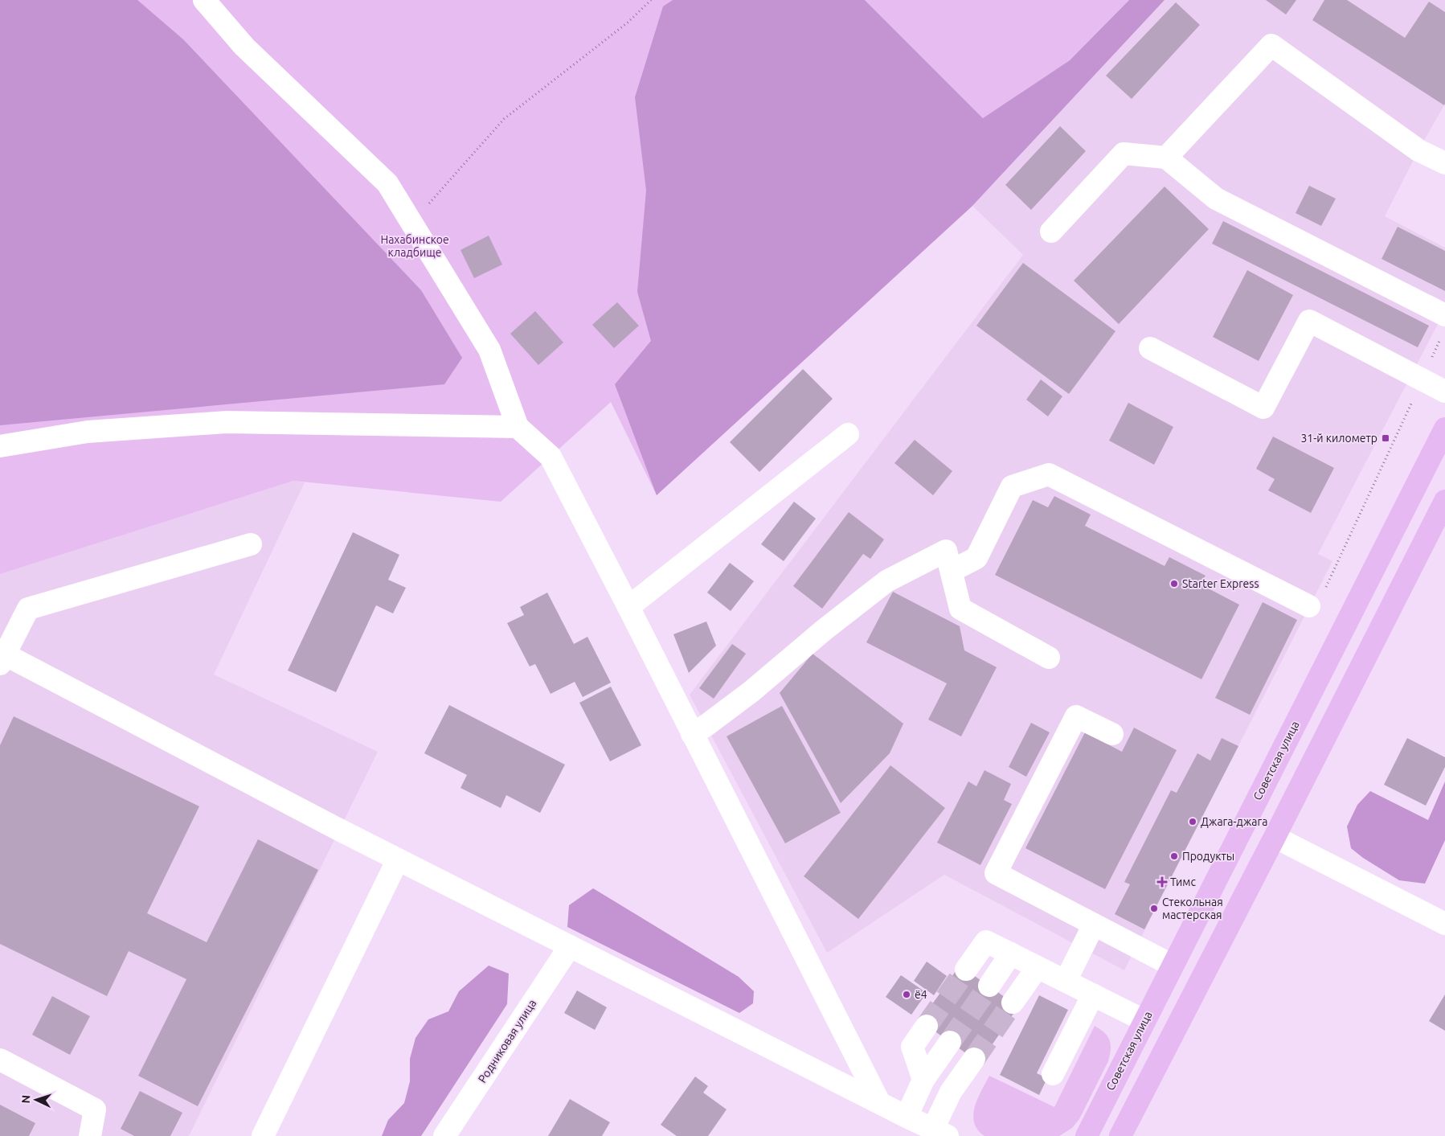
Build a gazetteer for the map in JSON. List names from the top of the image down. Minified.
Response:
{"streets":{"main road":["Советская улица"],"street":["Родниковая улица"]},"parks":["Нахабинское кладбище"],"places":{"transit":["31-й километр"],"other":["Starter Express","Джага-джага","Продукты","Стекольная мастерская","ё4"],"health":["Тимс"]},"north":"left"}
